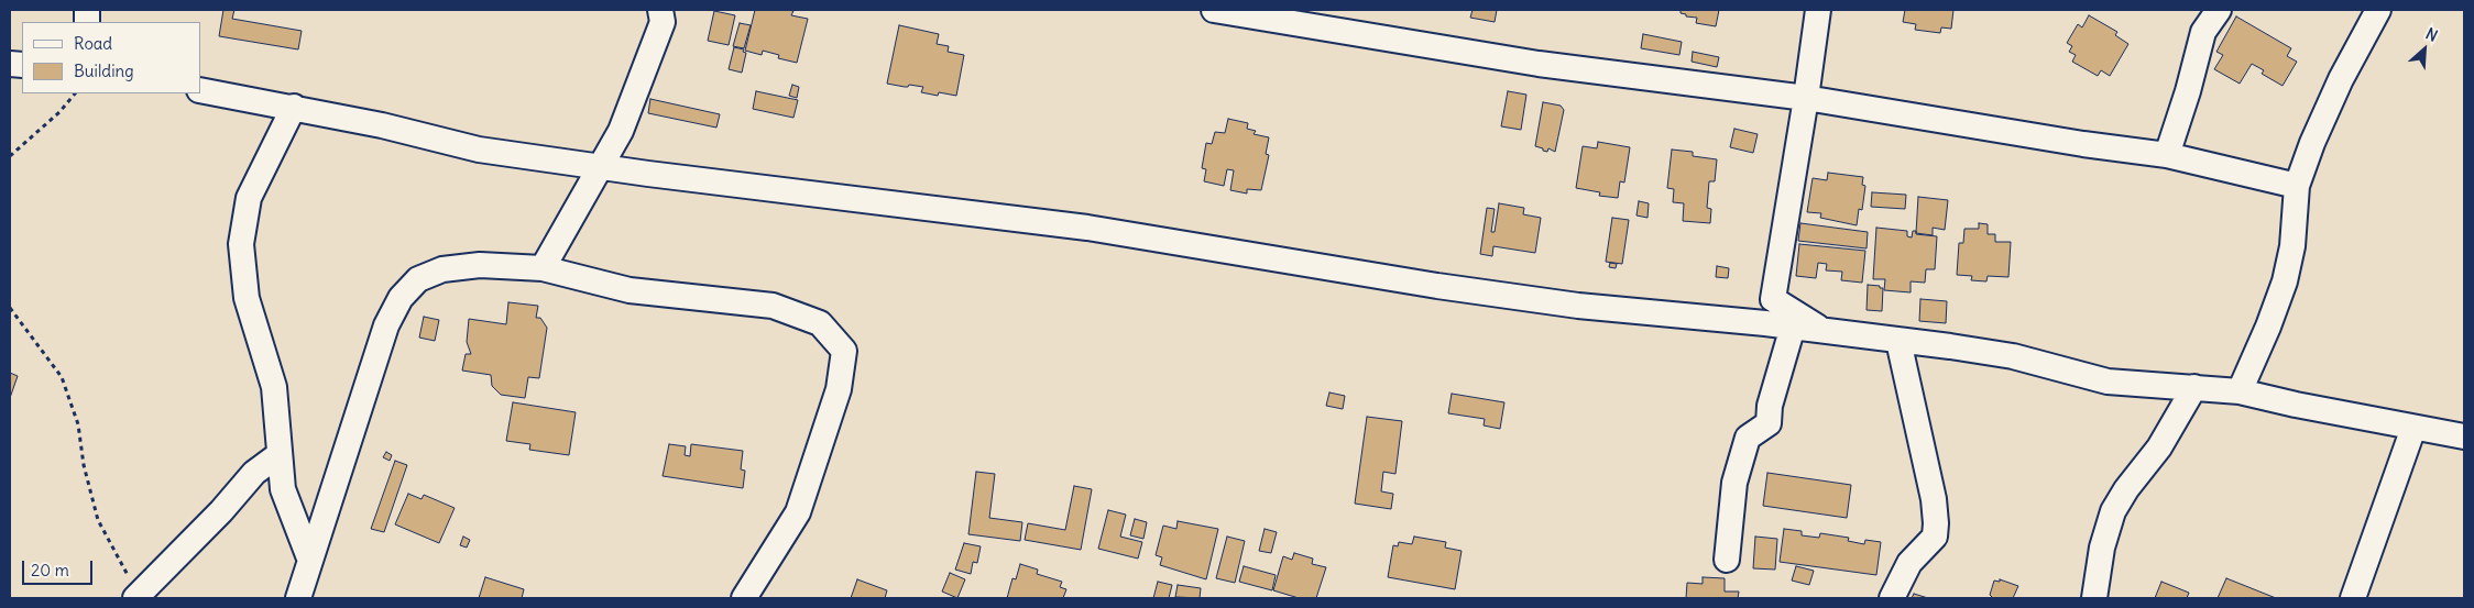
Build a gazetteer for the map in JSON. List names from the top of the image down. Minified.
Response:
{"legend":["Road","Building"],"scale_bar":"20 m","north":"top right"}
